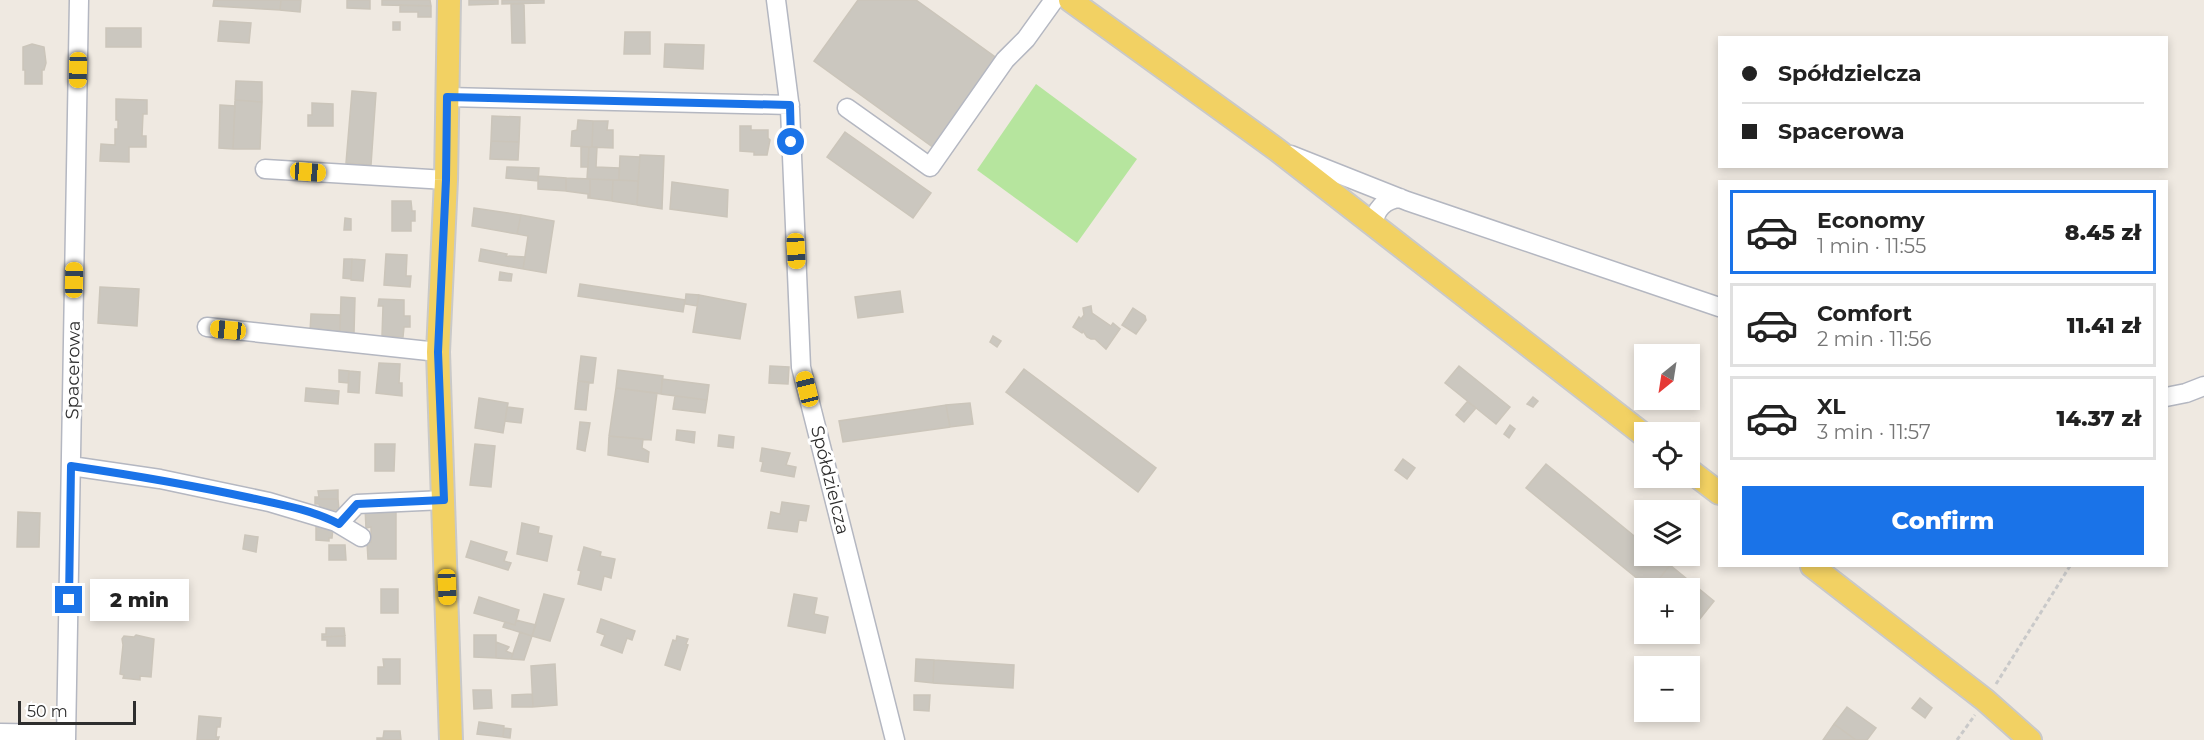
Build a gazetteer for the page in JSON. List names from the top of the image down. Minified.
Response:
{"streets":{"street":["Spacerowa","Spółdzielcza"]},"scale_bar":"50 m","north":"bottom left","page":{"banner":["Spółdzielcza","Spacerowa"],"list":[{"name":"Economy","note":"1 min · 11:55","value":"8.45 zł"},{"name":"Comfort","note":"2 min · 11:56","value":"11.41 zł"},{"name":"XL","note":"3 min · 11:57","value":"14.37 zł"}],"map_buttons":["+","−"],"buttons":"Confirm","bubble":"2 min","scale":"50 m"}}
